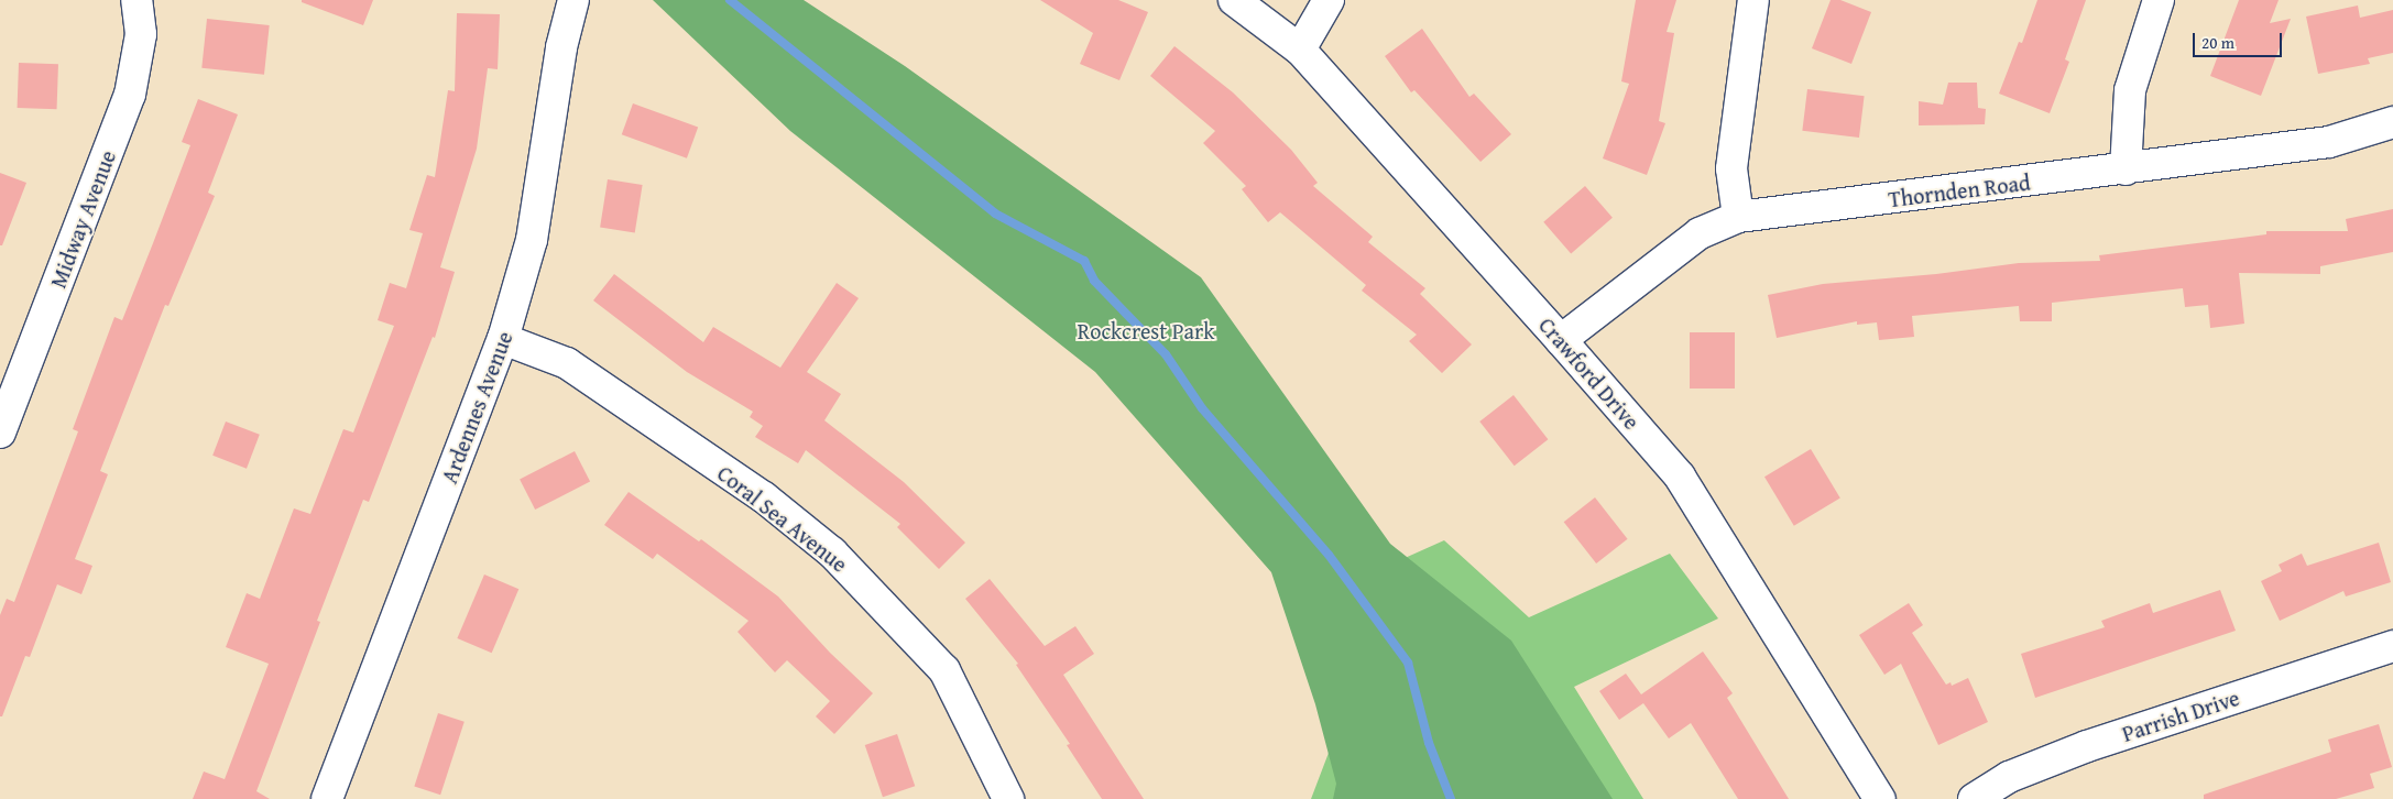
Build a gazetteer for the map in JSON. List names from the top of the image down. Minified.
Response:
{"streets":{"street":["Thornden Road","Midway Avenue","Crawford Drive","Ardennes Avenue","Coral Sea Avenue","Parrish Drive"]},"crossings":[["Thornden Road","Crawford Drive"],["Ardennes Avenue","Coral Sea Avenue"]],"parks":["Rockcrest Park"],"scale_bar":"20 m"}
